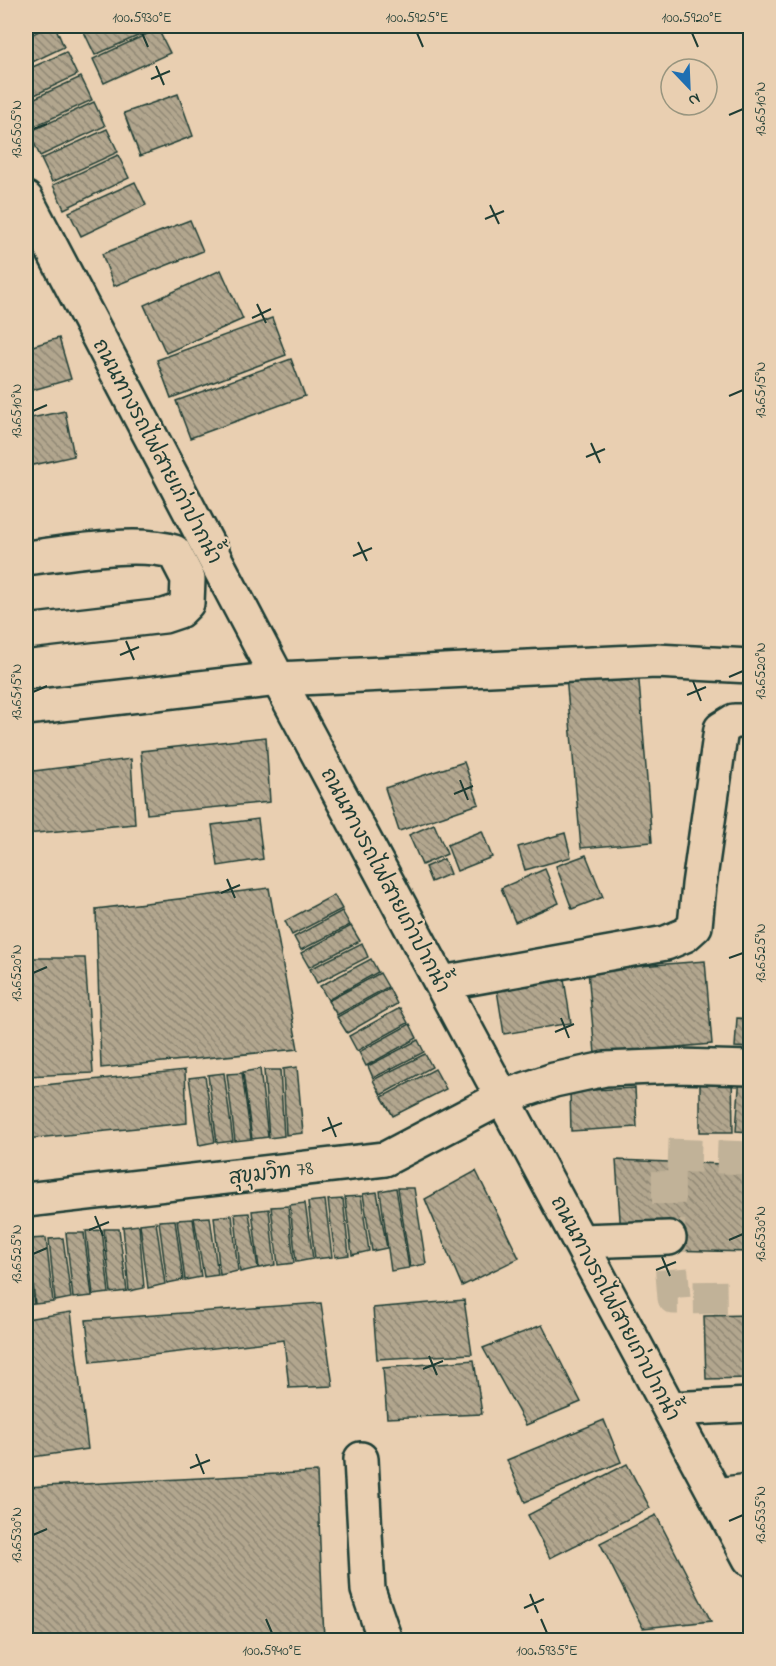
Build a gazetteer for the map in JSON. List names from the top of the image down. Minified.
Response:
{"streets":{"main road":["ถนนทางรถไฟสายเก่าปากน้ำ","สุขุมวิท 78"]},"crossings":[["ถนนทางรถไฟสายเก่าปากน้ำ","สุขุมวิท 78"]],"north":"bottom right","coordinates":["100.5930°E","100.5925°E","100.5920°E","13.6510°N","13.6505°N","13.6515°N","13.6520°N","13.6525°N","13.6530°N","13.6535°N","100.5940°E","100.5935°E"]}
